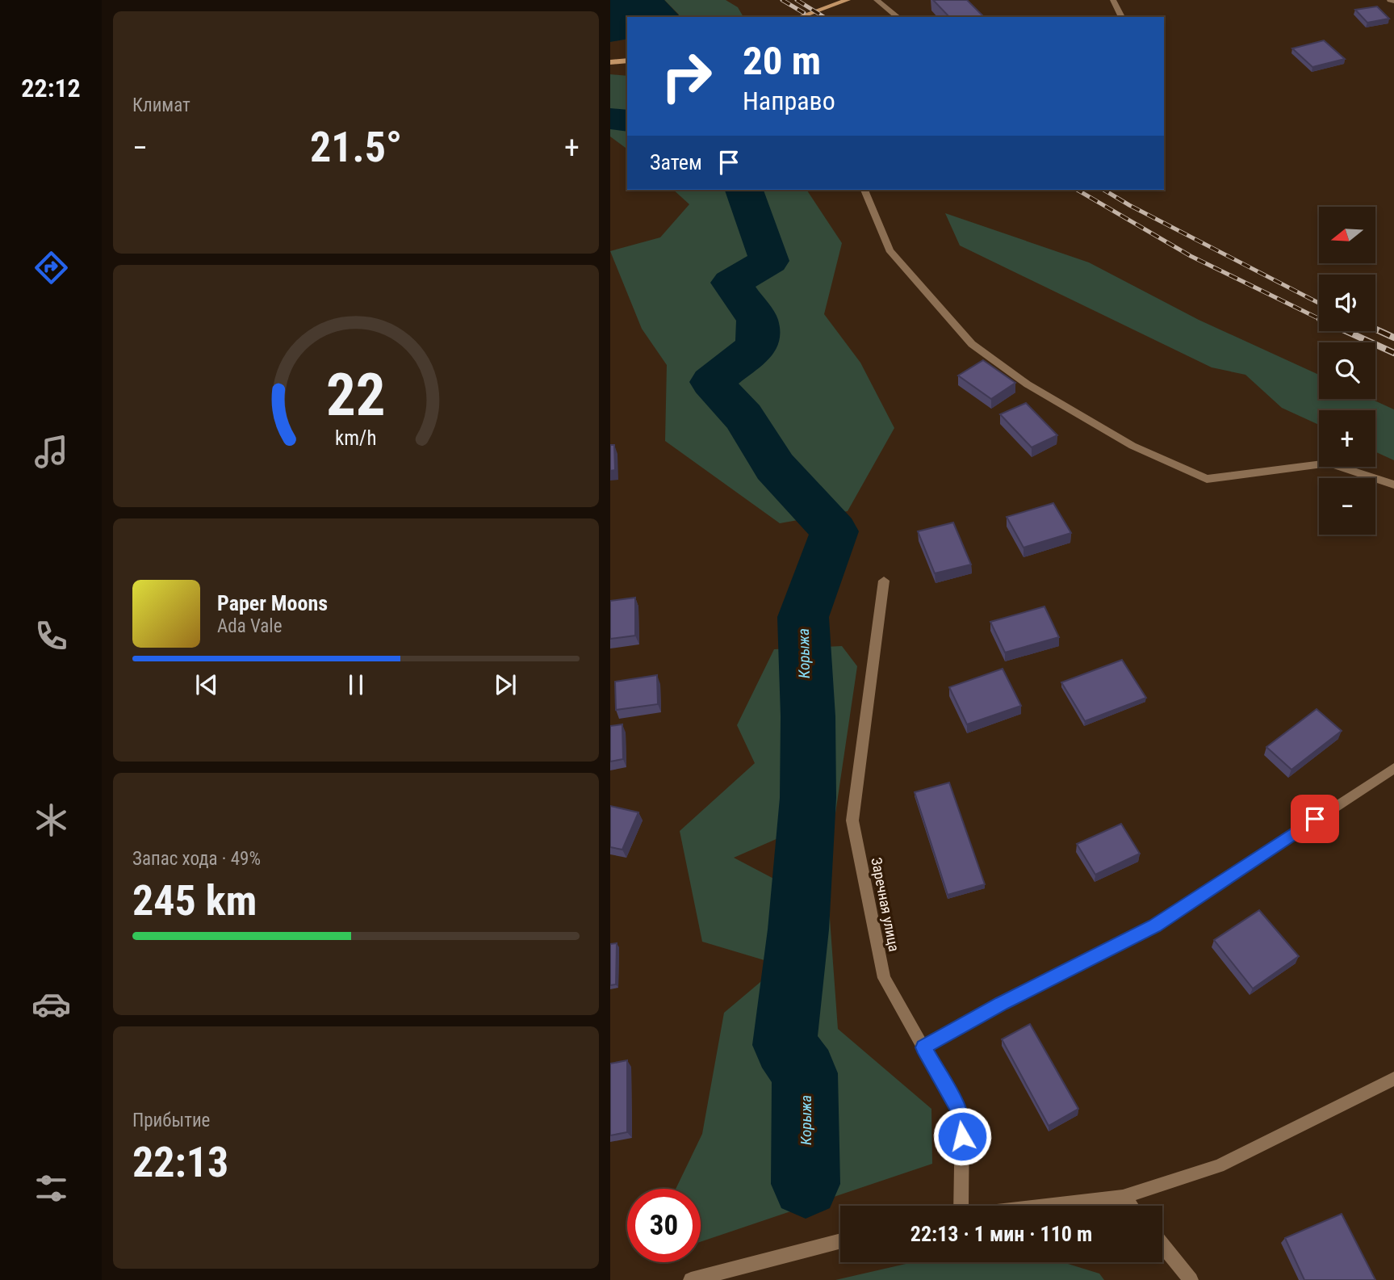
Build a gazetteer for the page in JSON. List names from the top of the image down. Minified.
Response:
{"streets":{"street":["Заречная улица"]},"water":["Корыжа"],"north":"left","page":{"tabs":"22:12","tile":["Климат",["Запас хода · 49%","245 km"],["Прибытие","22:13"]],"turn":["20 m","Направо"],"heat":["−","21.5°","+"],"then":"Затем","map_buttons":["+","−"],"song":["Paper Moons","Ada Vale"],"limit":"30","trip":"22:13 · 1 мин · 110 m","gauge":["22","km/h"]}}
